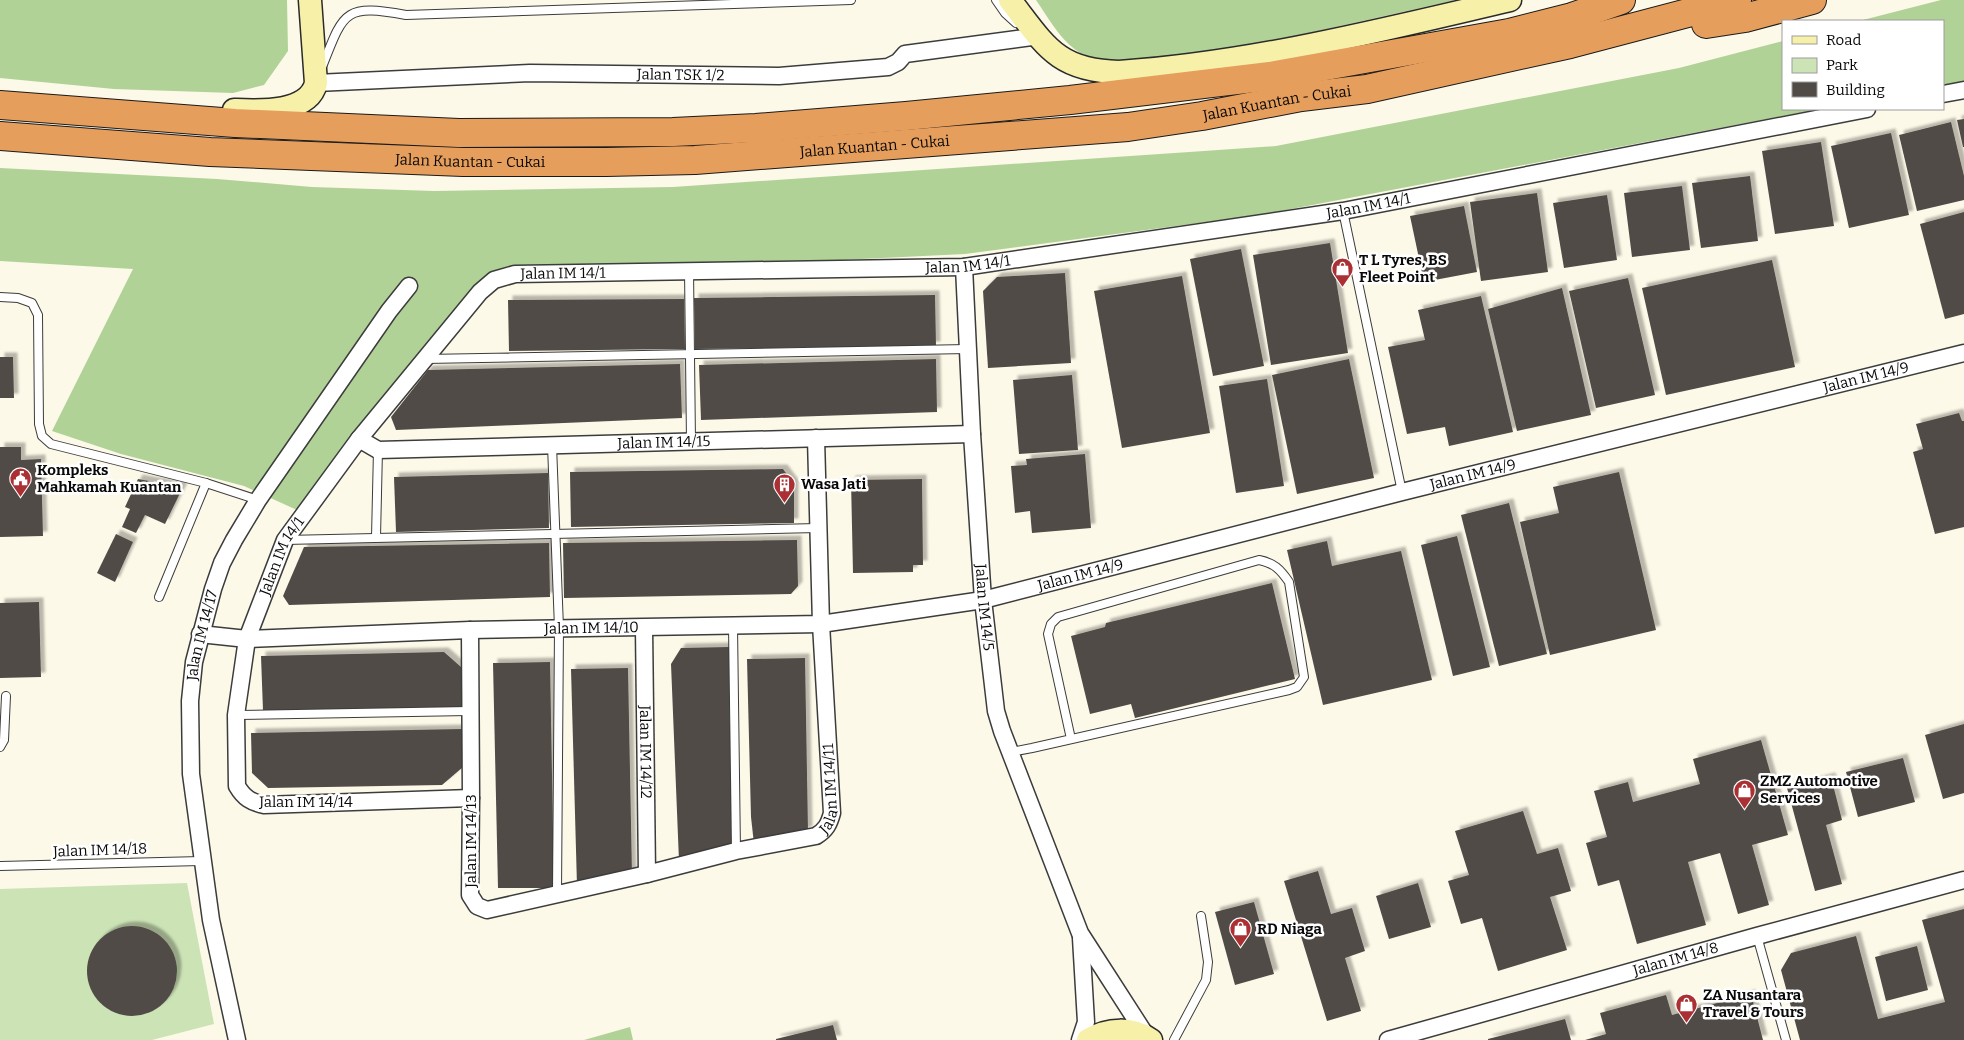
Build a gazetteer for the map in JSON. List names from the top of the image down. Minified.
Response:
{"streets":{"highway":["Jalan Kuantan - Cukai"],"street":["Jalan TSK 1/2","Jalan IM 14/1","Jalan IM 14/9","Jalan IM 14/15","Jalan IM 14/5","Jalan IM 14/10","Jalan IM 14/17","Jalan IM 14/12","Jalan IM 14/11","Jalan IM 14/14","Jalan IM 14/13","Jalan IM 14/8"],"lane":["Jalan IM 14/18"]},"crossings":[["Jalan IM 14/1","Jalan IM 14/5"],["Jalan IM 14/1","Jalan IM 14/10"],["Jalan IM 14/1","Jalan IM 14/14"],["Jalan IM 14/9","Jalan IM 14/5"],["Jalan IM 14/9","Jalan IM 14/10"],["Jalan IM 14/15","Jalan IM 14/5"],["Jalan IM 14/15","Jalan IM 14/11"],["Jalan IM 14/5","Jalan IM 14/10"],["Jalan IM 14/10","Jalan IM 14/17"],["Jalan IM 14/10","Jalan IM 14/12"],["Jalan IM 14/10","Jalan IM 14/11"],["Jalan IM 14/10","Jalan IM 14/14"],["Jalan IM 14/10","Jalan IM 14/13"],["Jalan IM 14/17","Jalan IM 14/18"],["Jalan IM 14/12","Jalan IM 14/11"],["Jalan IM 14/12","Jalan IM 14/13"],["Jalan IM 14/11","Jalan IM 14/13"],["Jalan IM 14/14","Jalan IM 14/13"]],"places":{"shop":["T L Tyres, BS Fleet Point","ZMZ Automotive Services","RD Niaga","ZA Nusantara Travel & Tours"],"public building":["Kompleks Mahkamah Kuantan"],"building":["Wasa Jati"]},"legend":["Road","Park","Building"]}
